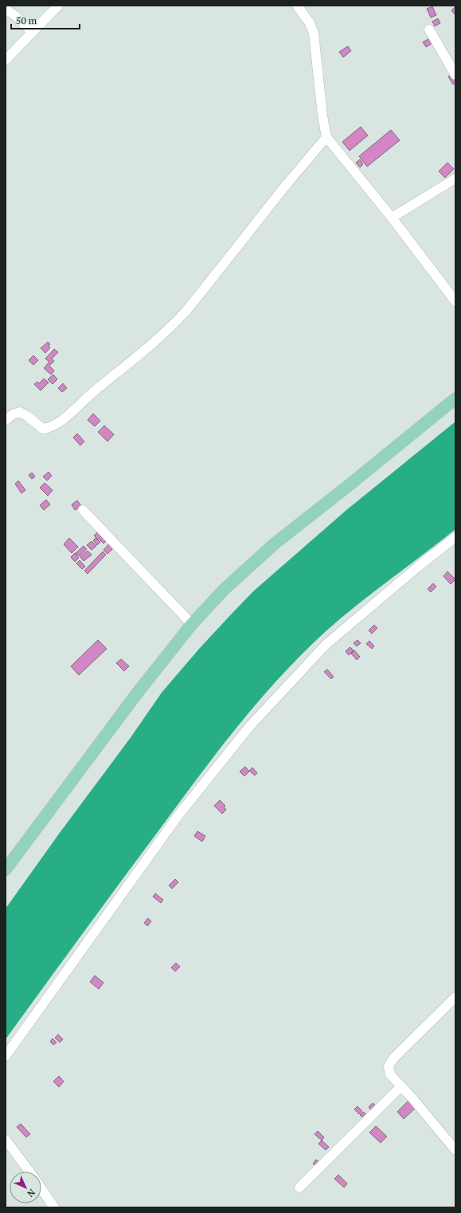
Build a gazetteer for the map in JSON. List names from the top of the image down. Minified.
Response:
{"scale_bar":"50 m","north":"bottom right"}
